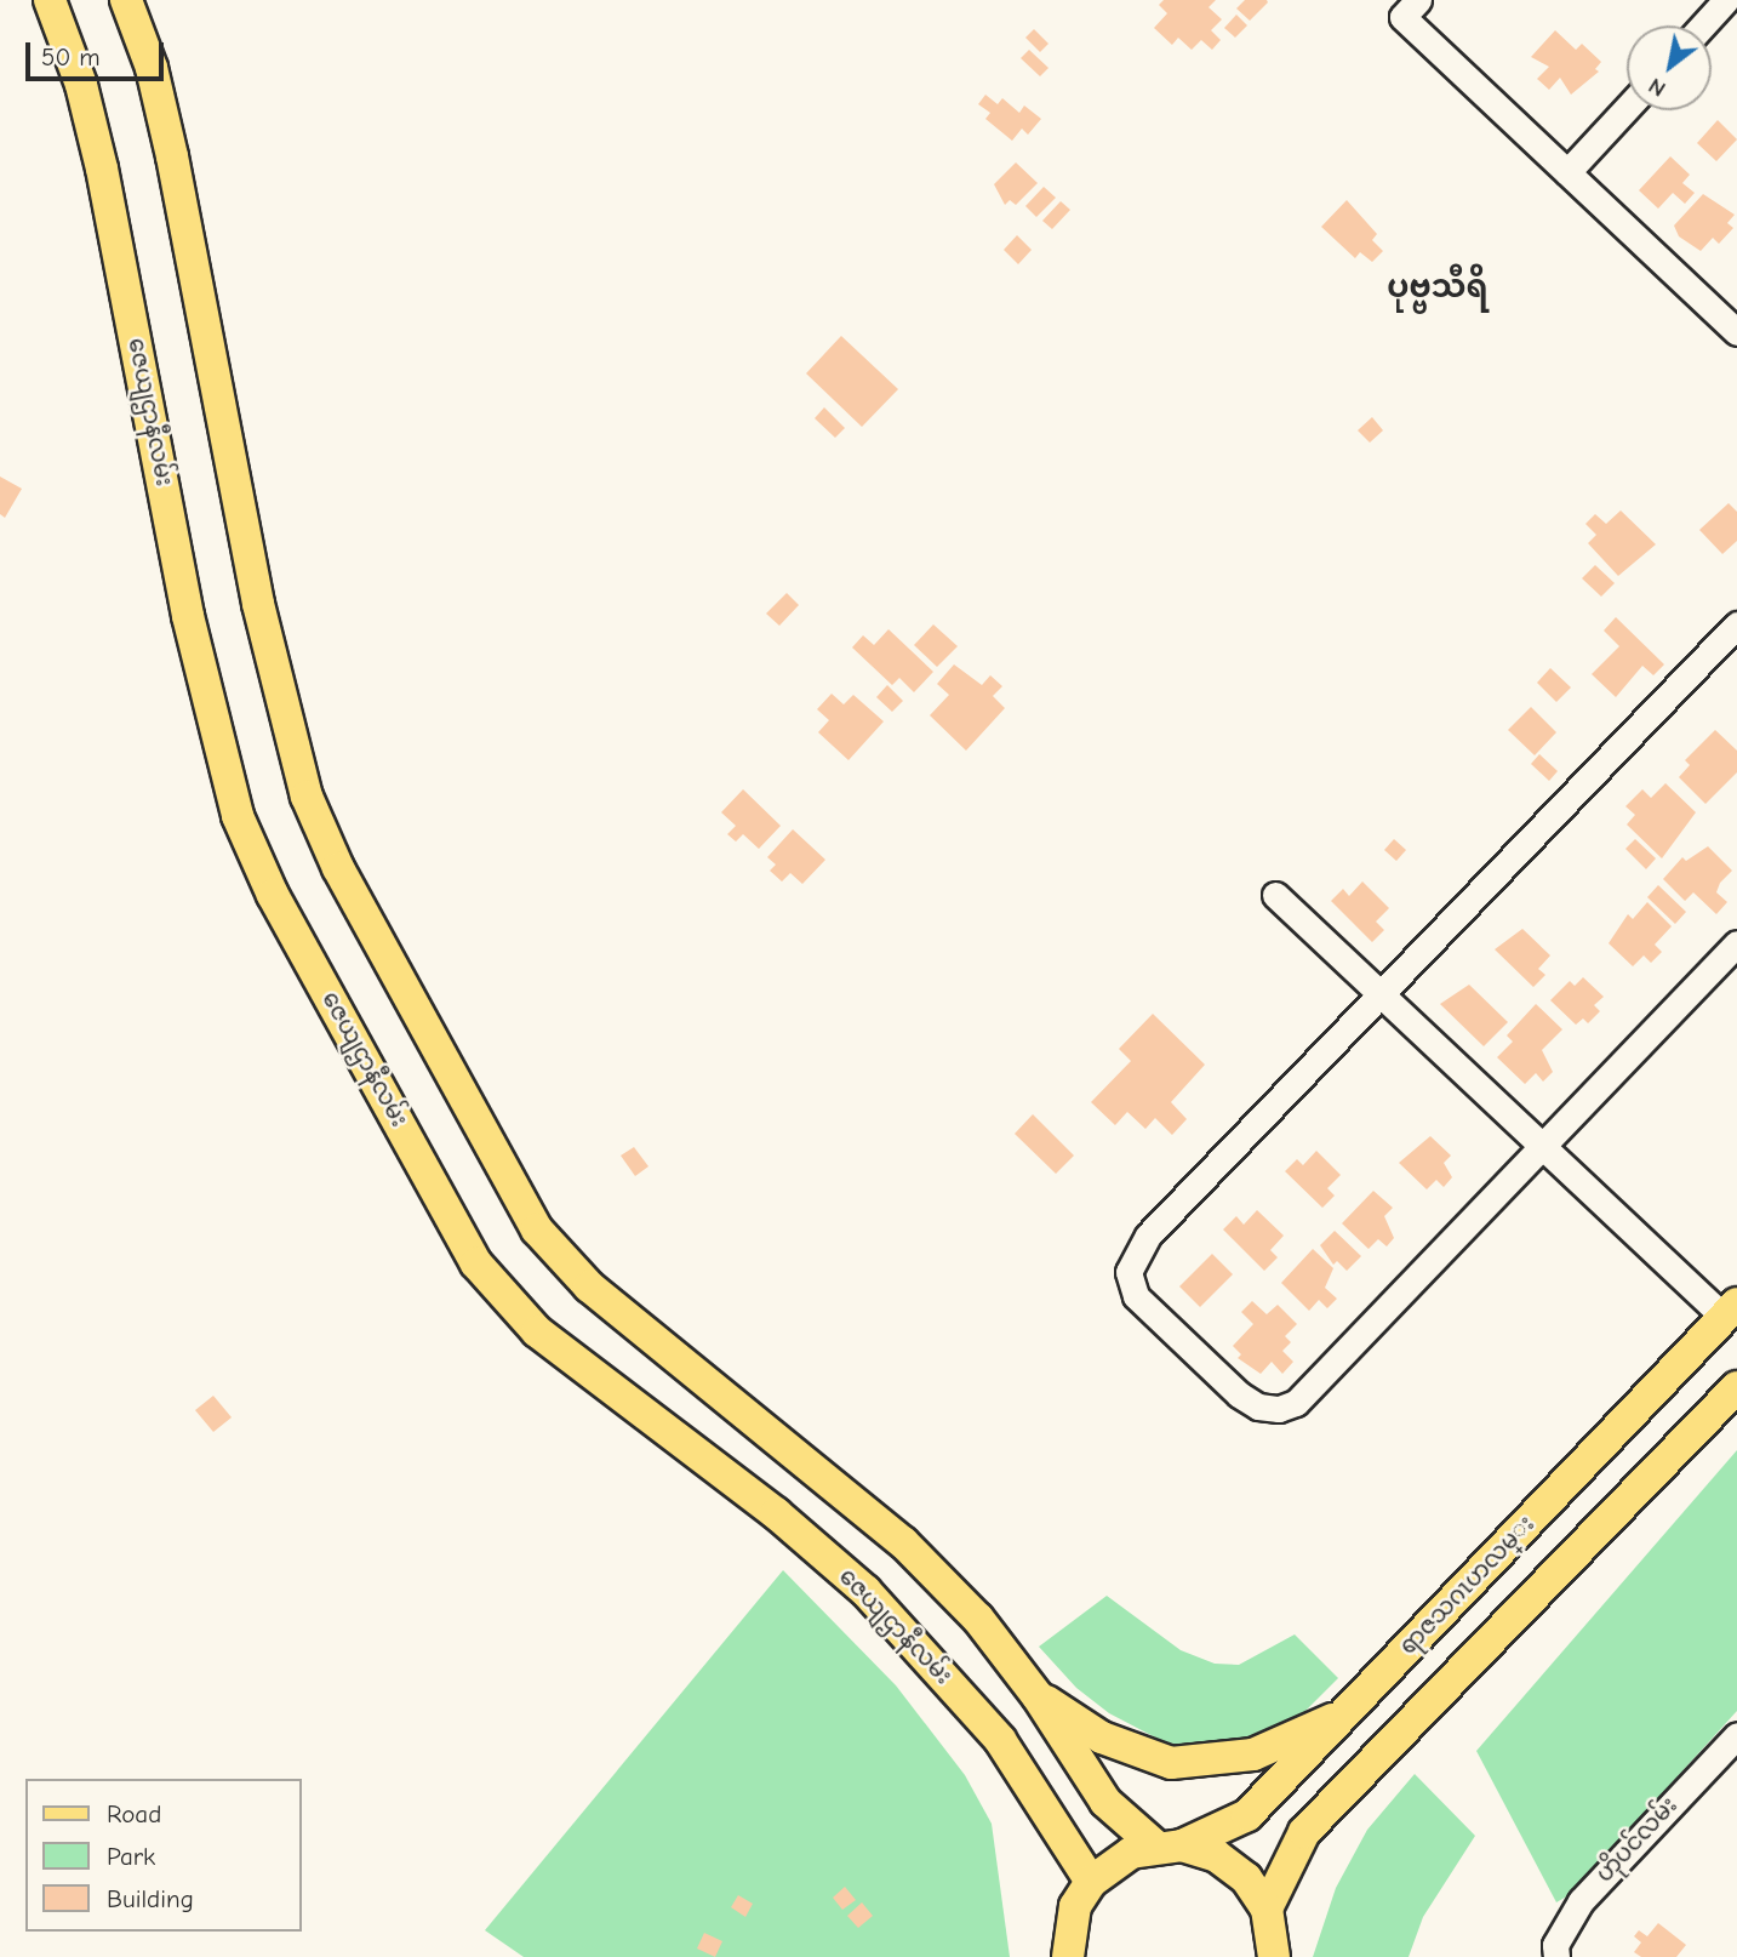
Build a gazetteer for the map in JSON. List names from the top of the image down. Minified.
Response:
{"streets":{"main road":["ဇေယျဌာနီလမ်း","ရာဇသဂၤဟလမ္း"],"street":["ဟိုပင်လမ်း"]},"crossings":[["ဇေယျဌာနီလမ်း","ရာဇသဂၤဟလမ္း"]],"districts":["ပုဗ္ဗသီရိ"],"legend":["Road","Park","Building"],"scale_bar":"50 m","north":"bottom left"}
